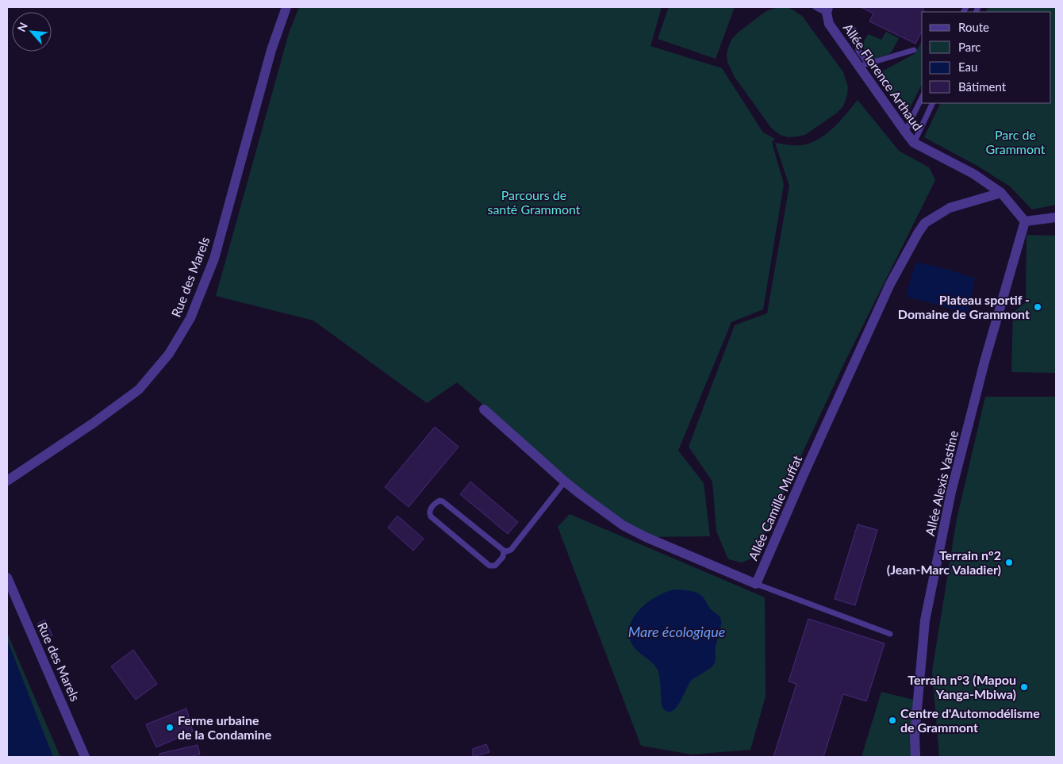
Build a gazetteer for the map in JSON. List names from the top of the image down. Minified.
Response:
{"streets":{"street":["Allée Florence Arthaud","Rue des Marels","Allée Alexis Vastine","Allée Camille Muffat"]},"crossings":[["Allée Florence Arthaud","Allée Alexis Vastine"],["Allée Florence Arthaud","Allée Camille Muffat"]],"water":["Mare écologique"],"parks":["Parc de Grammont","Parcours de santé Grammont"],"places":["Plateau sportif - Domaine de Grammont","Terrain n°2 (Jean-Marc Valadier)","Terrain n°3 (Mapou Yanga-Mbiwa)","Centre d'Automodélisme de Grammont","Ferme urbaine de la Condamine"],"legend":["Route","Parc","Eau","Bâtiment"],"north":"top left"}
